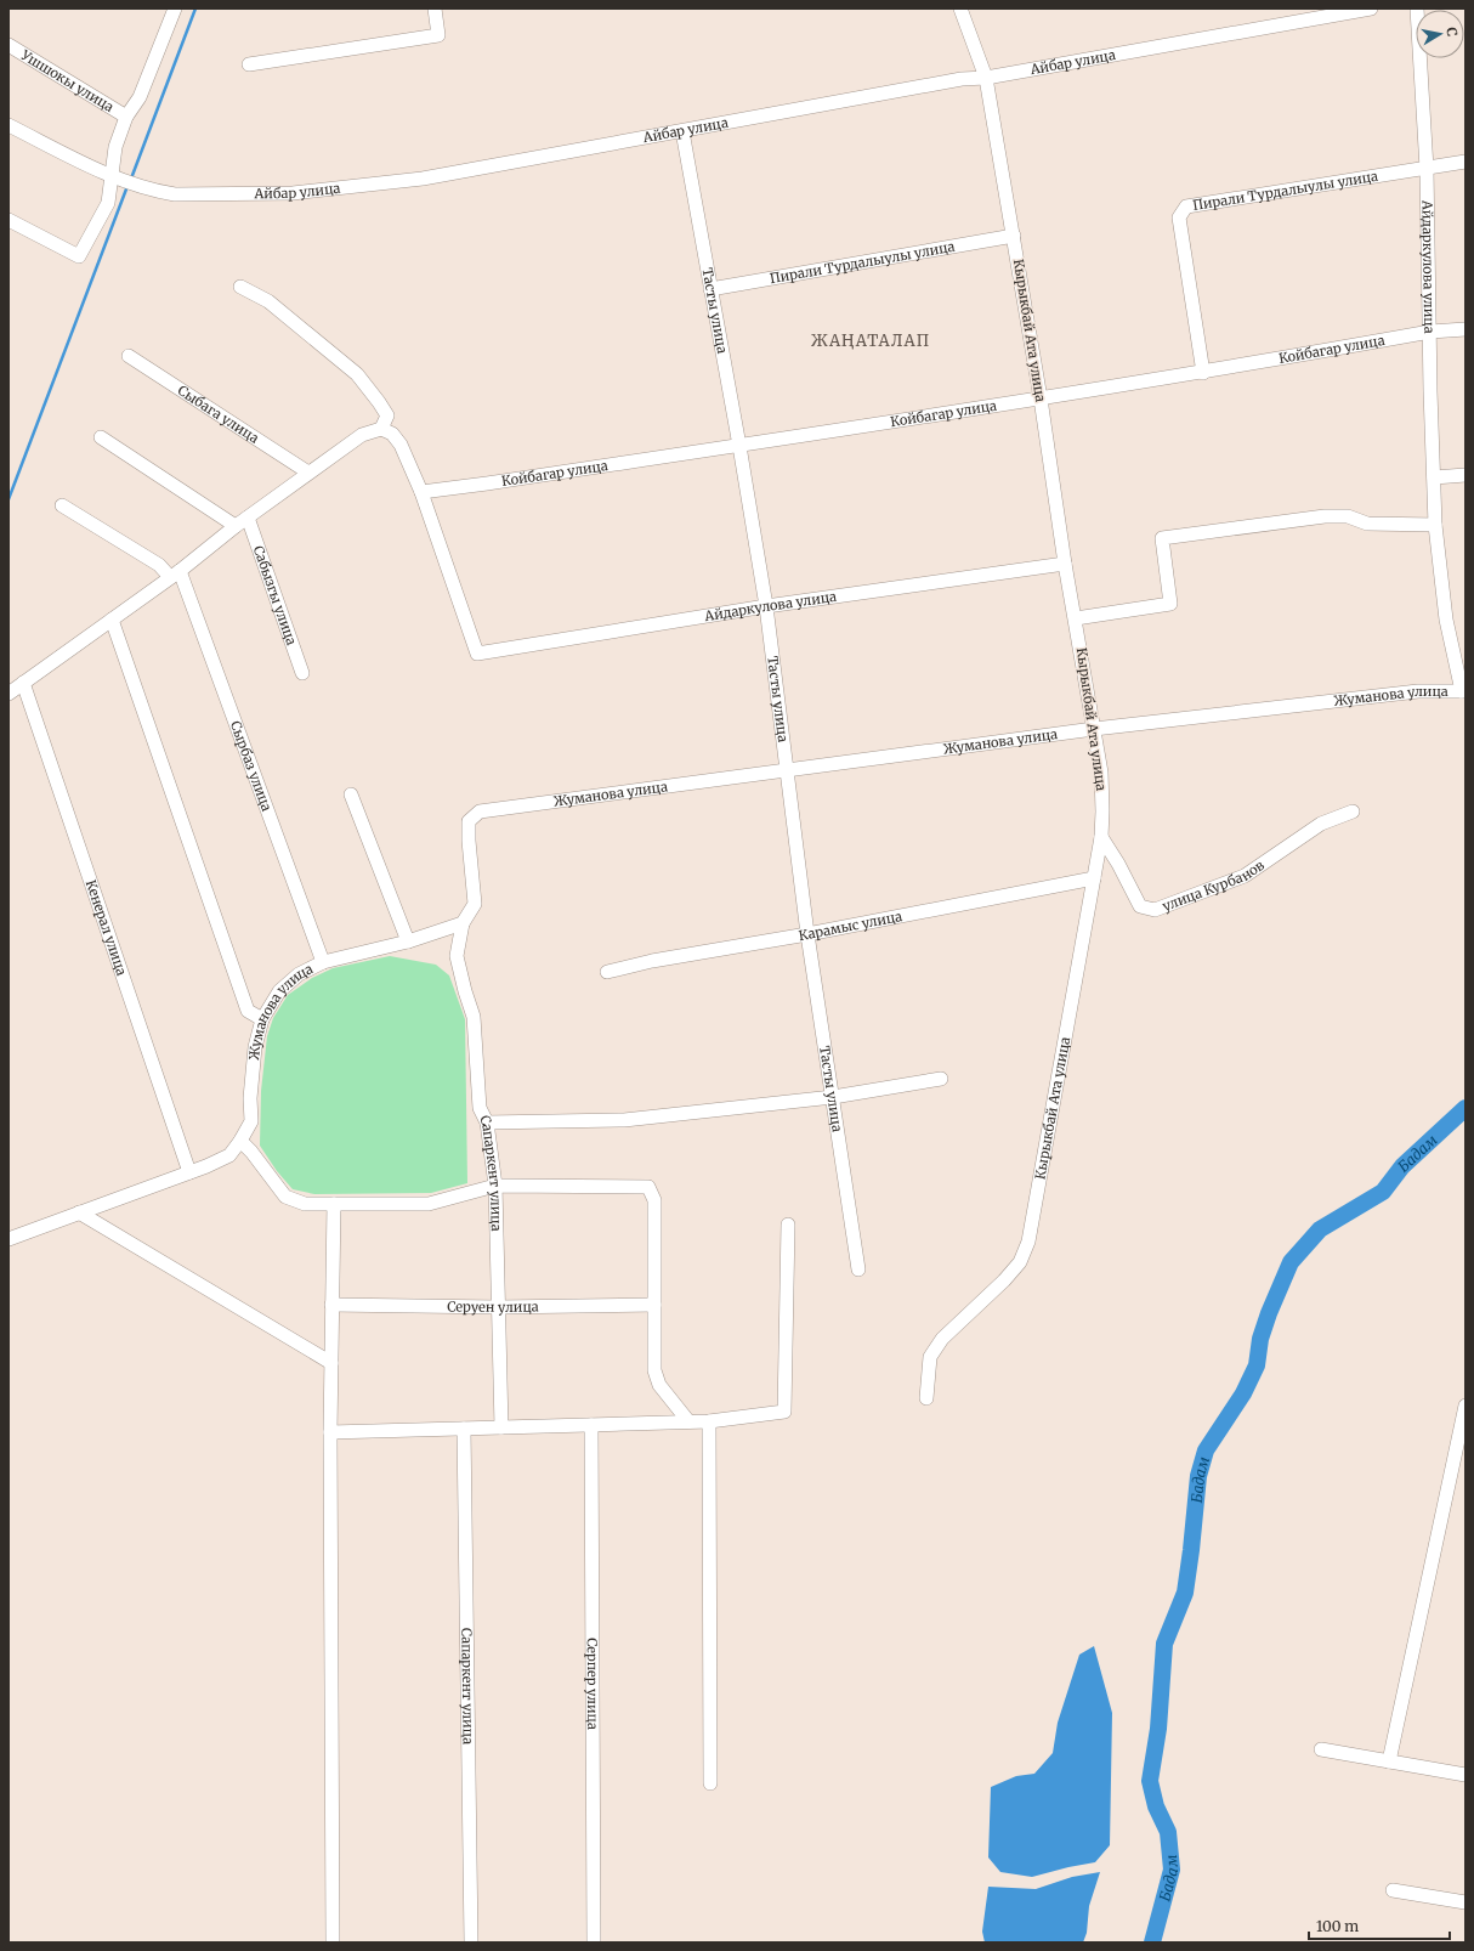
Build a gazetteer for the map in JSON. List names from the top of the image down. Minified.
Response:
{"streets":{"street":["Айбар улица","Ушшокы улица","Пирали Турдалыулы улица","Айдаркулова улица","Тасты улица","Кырыкбай Ата улица","Койбагар улица","Сыбага улица","Сабызгы улица","Жуманова улица","Сырбаз улица","улица Курбанов","Карамыс улица","Кенерал улица","Сапаркент улица","Серуен улица","Серпер улица"]},"crossings":[["Айбар улица","Тасты улица"],["Айбар улица","Кырыкбай Ата улица"],["Пирали Турдалыулы улица","Айдаркулова улица"],["Пирали Турдалыулы улица","Тасты улица"],["Пирали Турдалыулы улица","Кырыкбай Ата улица"],["Пирали Турдалыулы улица","Койбагар улица"],["Айдаркулова улица","Тасты улица"],["Айдаркулова улица","Кырыкбай Ата улица"],["Айдаркулова улица","Койбагар улица"],["Айдаркулова улица","Жуманова улица"],["Тасты улица","Койбагар улица"],["Тасты улица","Жуманова улица"],["Тасты улица","Карамыс улица"],["Кырыкбай Ата улица","Койбагар улица"],["Кырыкбай Ата улица","Жуманова улица"],["Кырыкбай Ата улица","улица Курбанов"],["Кырыкбай Ата улица","Карамыс улица"],["Жуманова улица","Сырбаз улица"],["Жуманова улица","Кенерал улица"],["Жуманова улица","Сапаркент улица"],["Сапаркент улица","Серуен улица"]],"districts":["ЖАҢАТАЛАП"],"water":["Бадам"],"scale_bar":"100 m","north":"right"}
